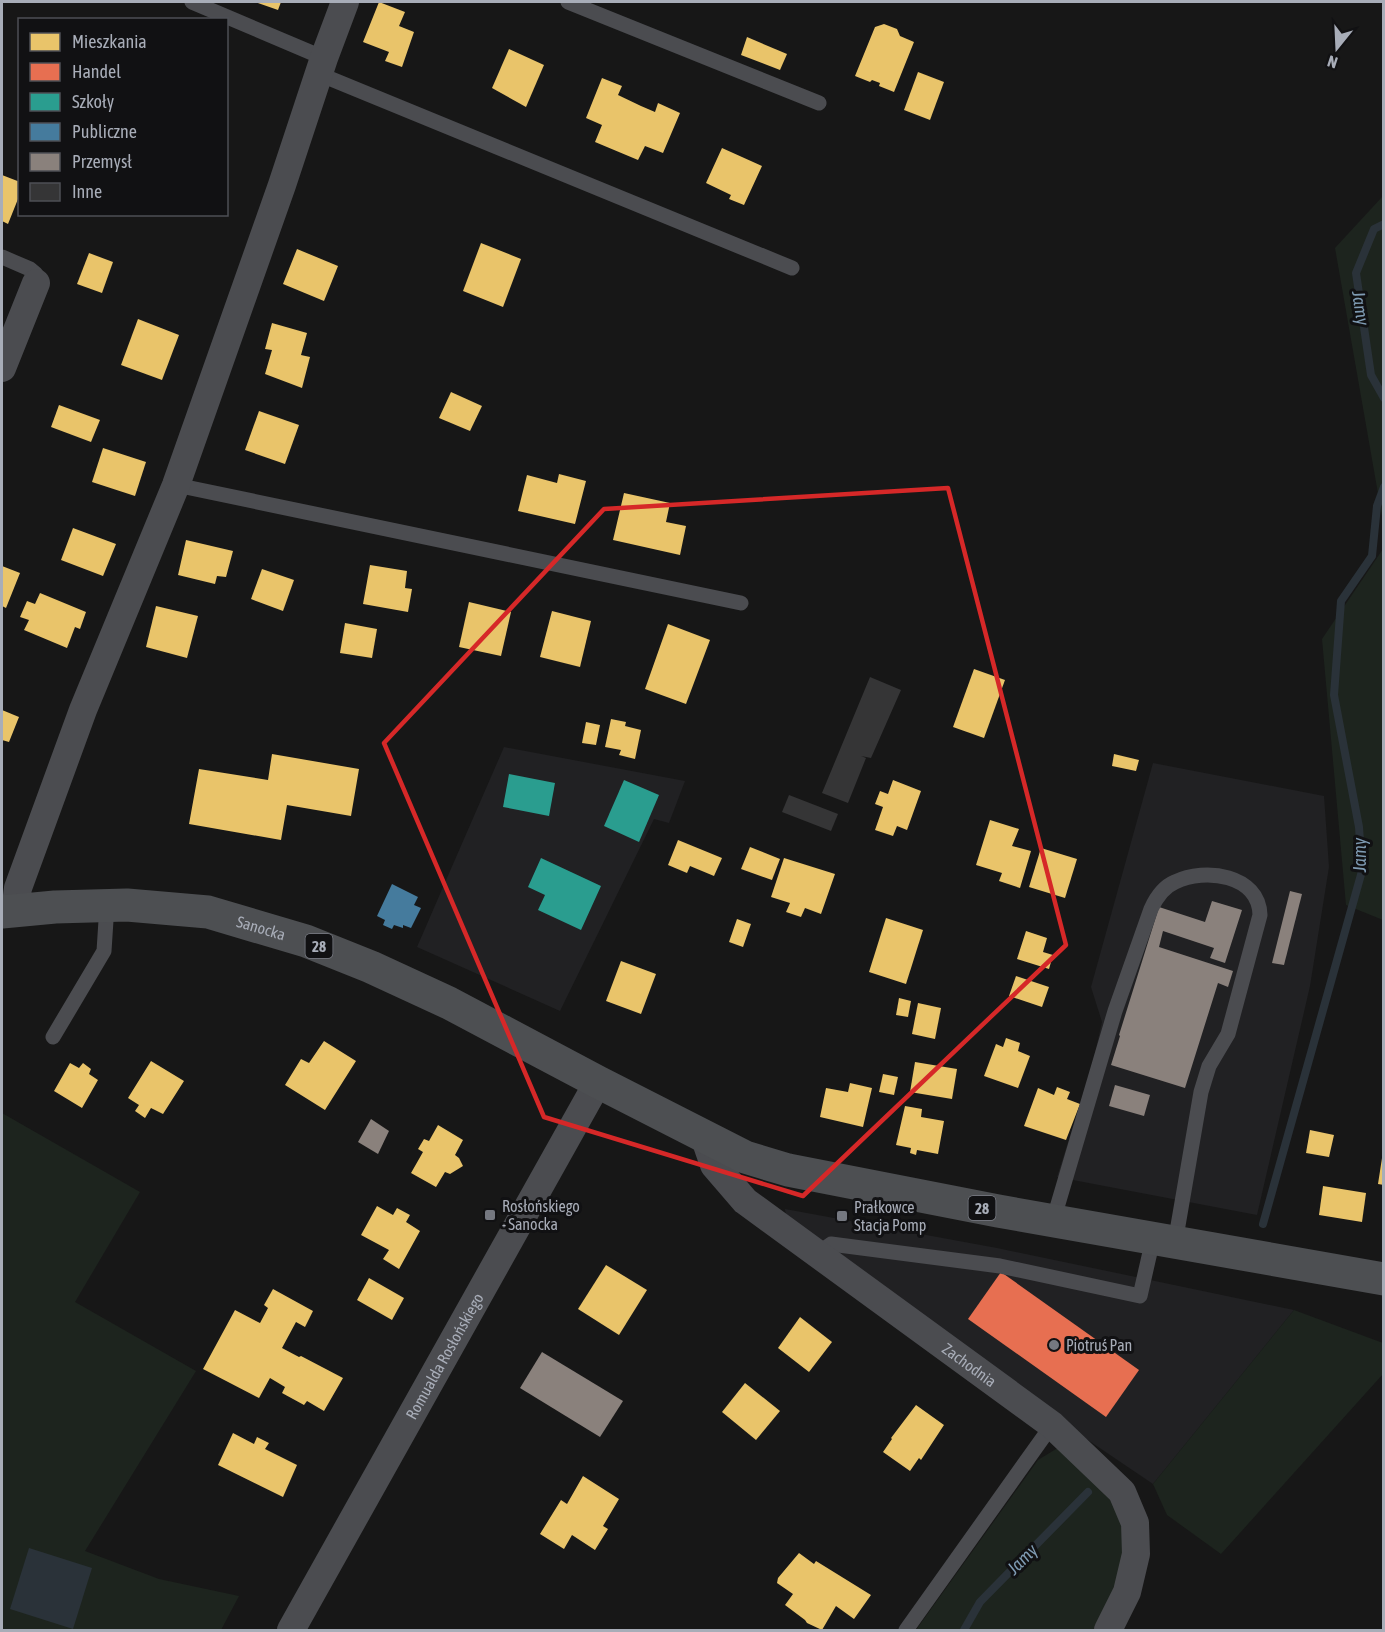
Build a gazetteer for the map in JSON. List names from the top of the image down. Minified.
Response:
{"streets":{"main road":["Sanocka","28"],"street":["Romualda Rosłońskiego","Zachodnia"]},"crossings":[["Sanocka","28"],["Sanocka","Romualda Rosłońskiego"],["28","Romualda Rosłońskiego"],["28","Zachodnia"]],"water":["Jamy"],"places":{"transit":["Rosłońskiego - Sanocka","Prałkowce Stacja Pomp"],"other":["Piotruś Pan"]},"legend":["Mieszkania","Handel","Szkoły","Publiczne","Przemysł","Inne"],"north":"bottom"}
